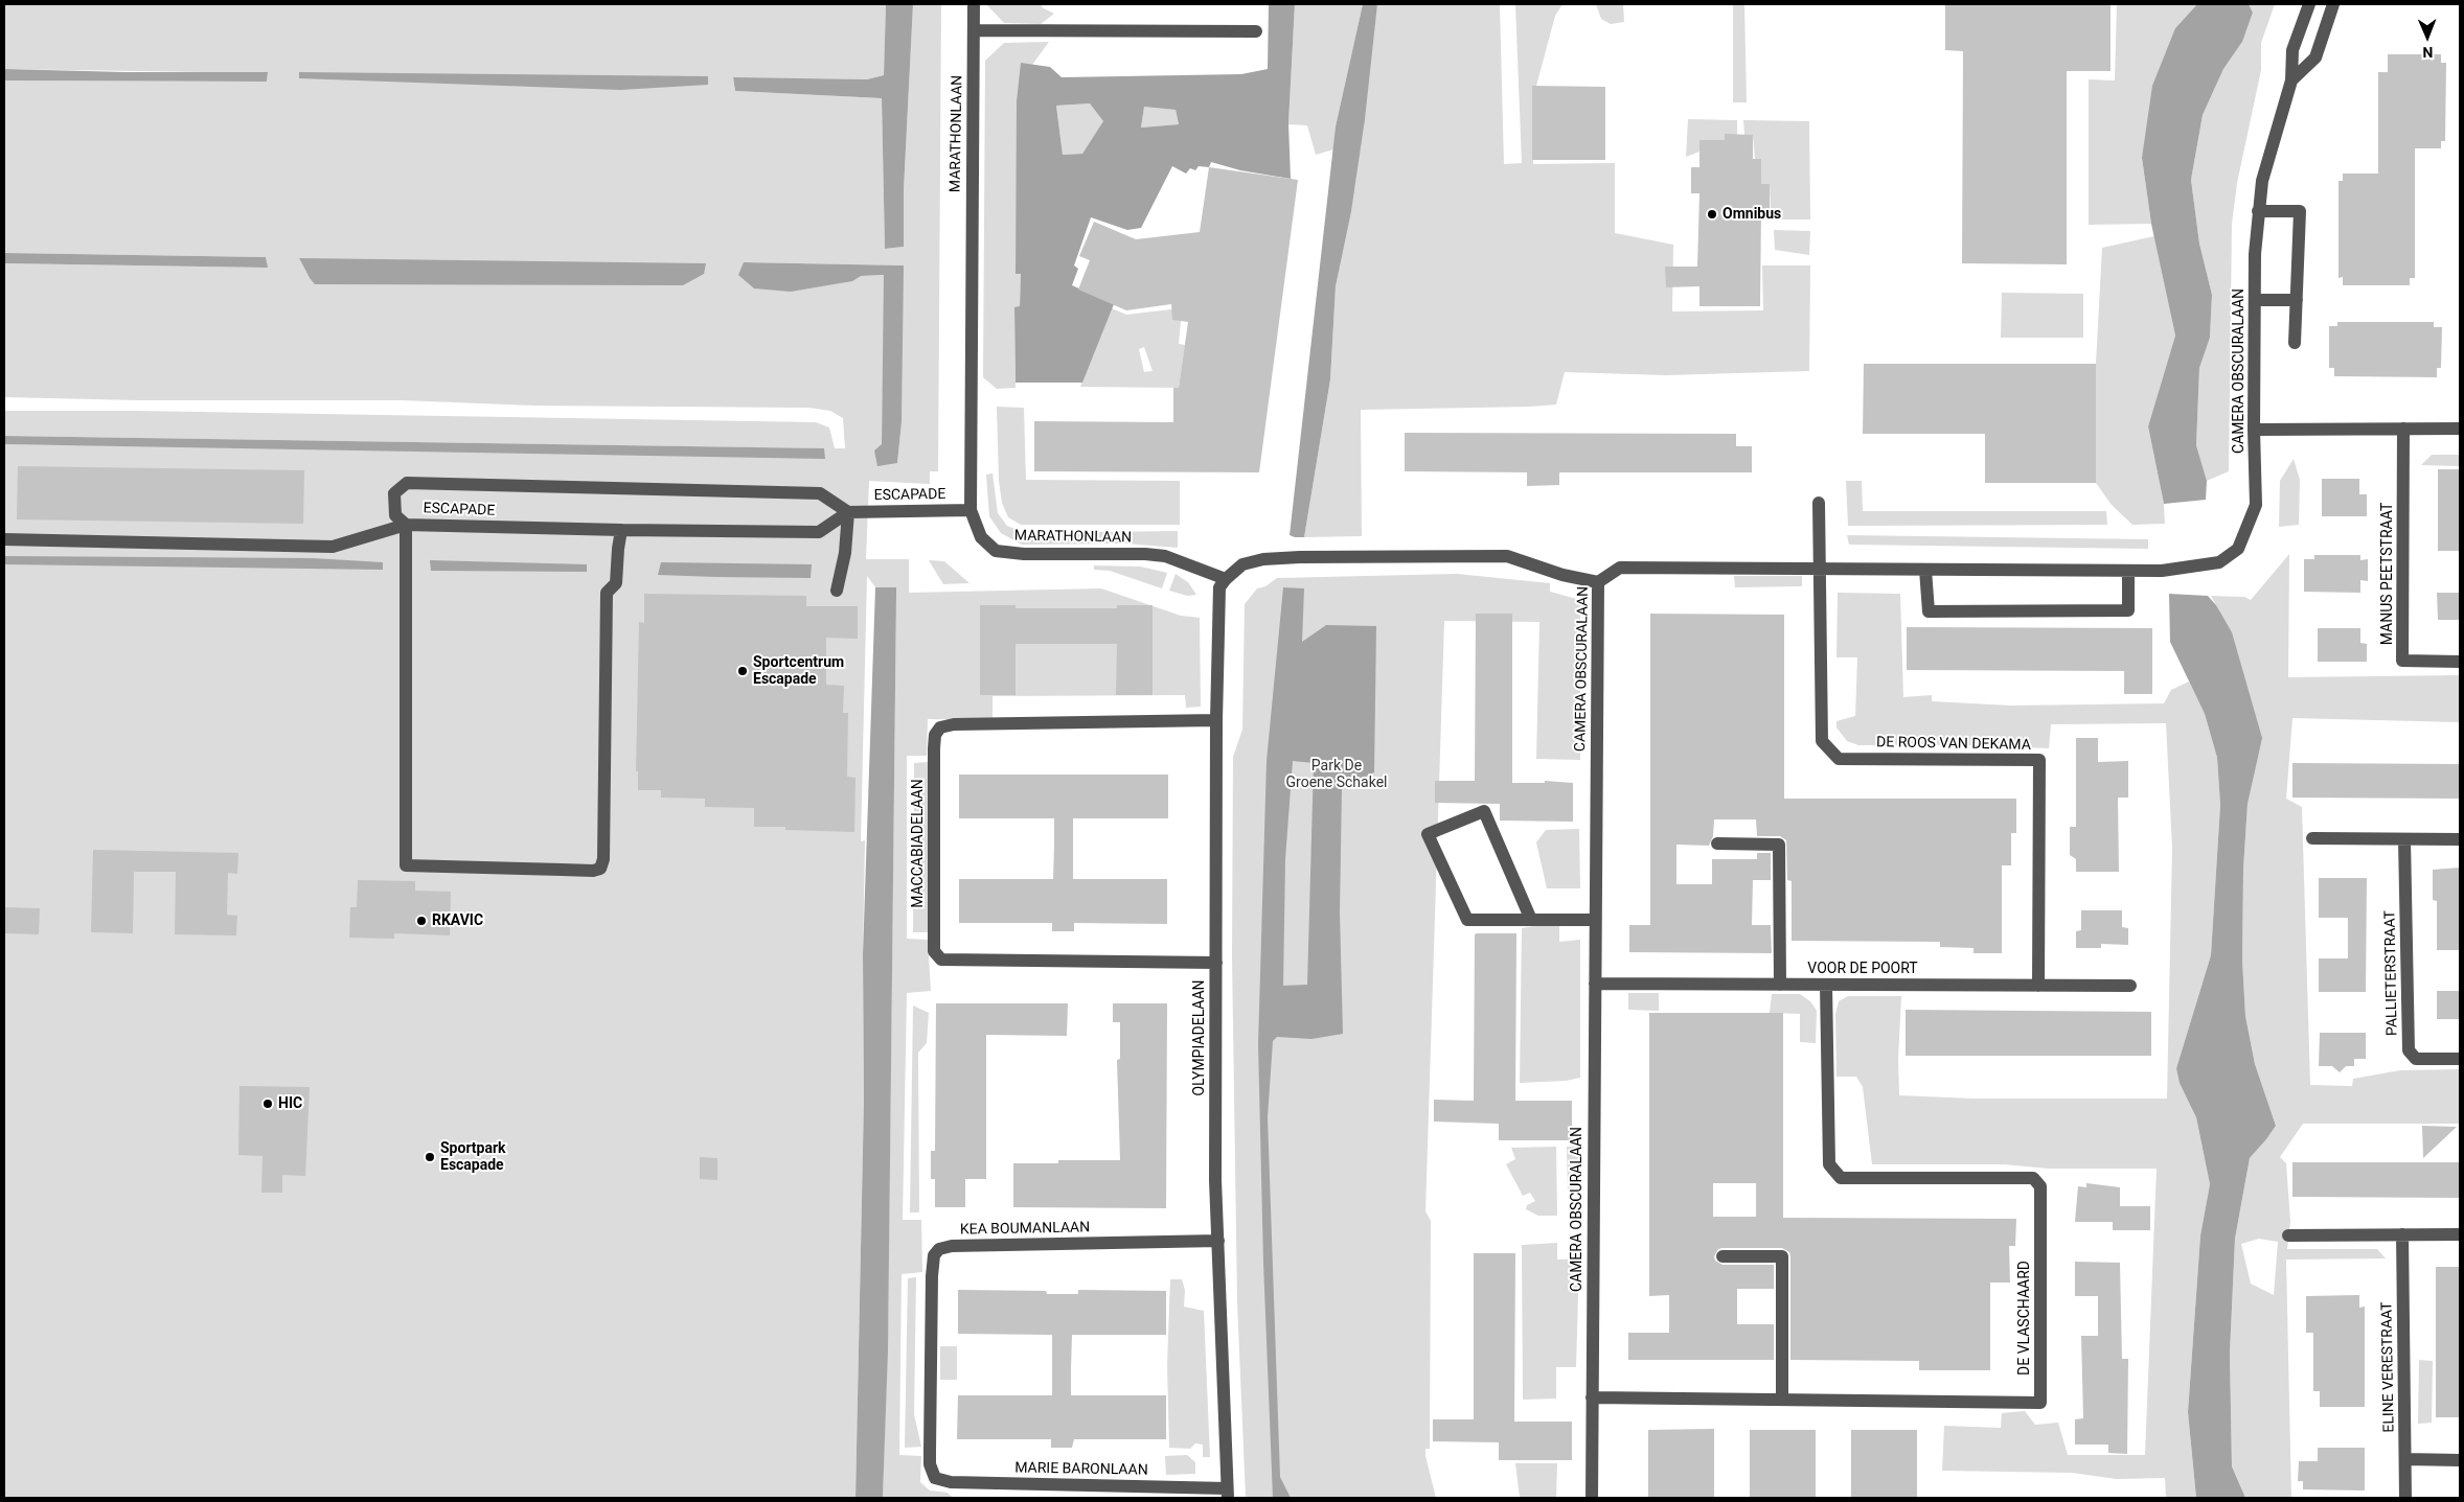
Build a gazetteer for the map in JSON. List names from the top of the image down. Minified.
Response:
{"streets":{"street":["MARATHONLAAN","CAMERA OBSCURALAAN","ESCAPADE","MANUS PEETSTRAAT","DE ROOS VAN DEKAMA","MACCABIADELAAN","VOOR DE POORT","PALLIETERSTRAAT","OLYMPIADELAAN","KEA BOUMANLAAN","DE VLASCHAARD","ELINE VERESTRAAT","MARIE BARONLAAN"]},"crossings":[["MARATHONLAAN","ESCAPADE"],["MARATHONLAAN","OLYMPIADELAAN"],["CAMERA OBSCURALAAN","DE ROOS VAN DEKAMA"],["CAMERA OBSCURALAAN","VOOR DE POORT"],["CAMERA OBSCURALAAN","DE VLASCHAARD"],["DE ROOS VAN DEKAMA","VOOR DE POORT"],["MACCABIADELAAN","OLYMPIADELAAN"],["VOOR DE POORT","DE VLASCHAARD"],["OLYMPIADELAAN","KEA BOUMANLAAN"],["OLYMPIADELAAN","MARIE BARONLAAN"],["KEA BOUMANLAAN","MARIE BARONLAAN"]],"parks":["Park De Groene Schakel"],"places":["Omnibus","Sportcentrum Escapade","RKAVIC","HIC","Sportpark Escapade"],"north":"bottom"}
